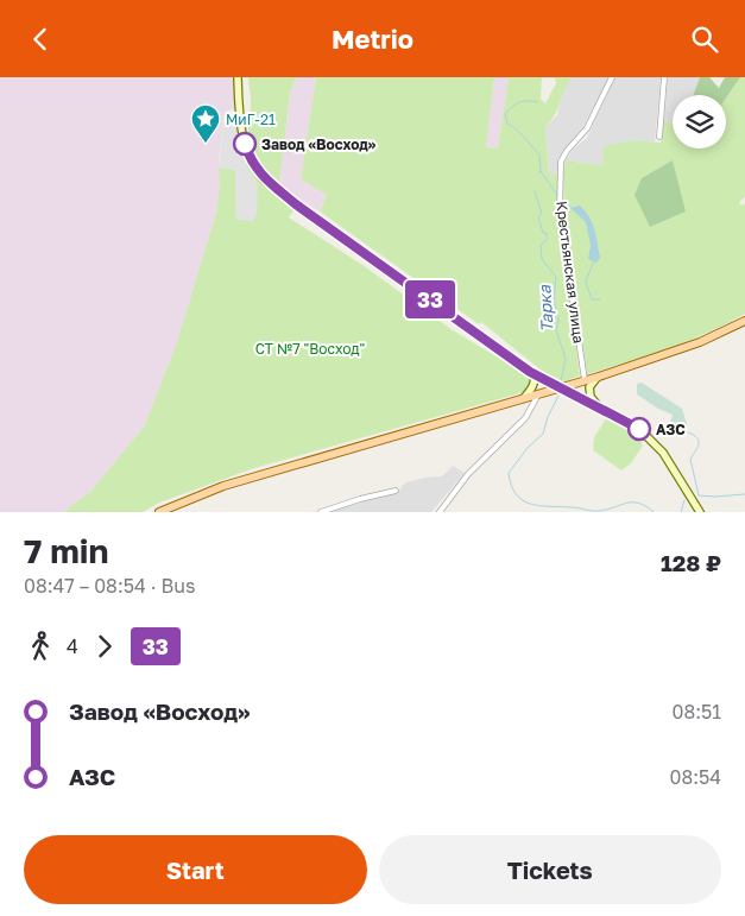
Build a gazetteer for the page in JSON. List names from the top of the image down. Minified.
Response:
{"streets":{"street":["Крестьянская улица"]},"water":["Тарка"],"parks":["СТ №7 \"Восход\""],"places":{"other":["Завод «Восход»","АЗС"],"place":["МиГ-21"]},"lines":["bus line 33"],"page":{"header":"Metrio","on_map":"33","heading":["7 min","08:47 – 08:54 · Bus","128 ₽"],"legs":["4","33"],"list":[{"name":"Завод «Восход»","value":"08:51"},{"name":"АЗС","value":"08:54"}],"buttons":["Start","Tickets"]}}
